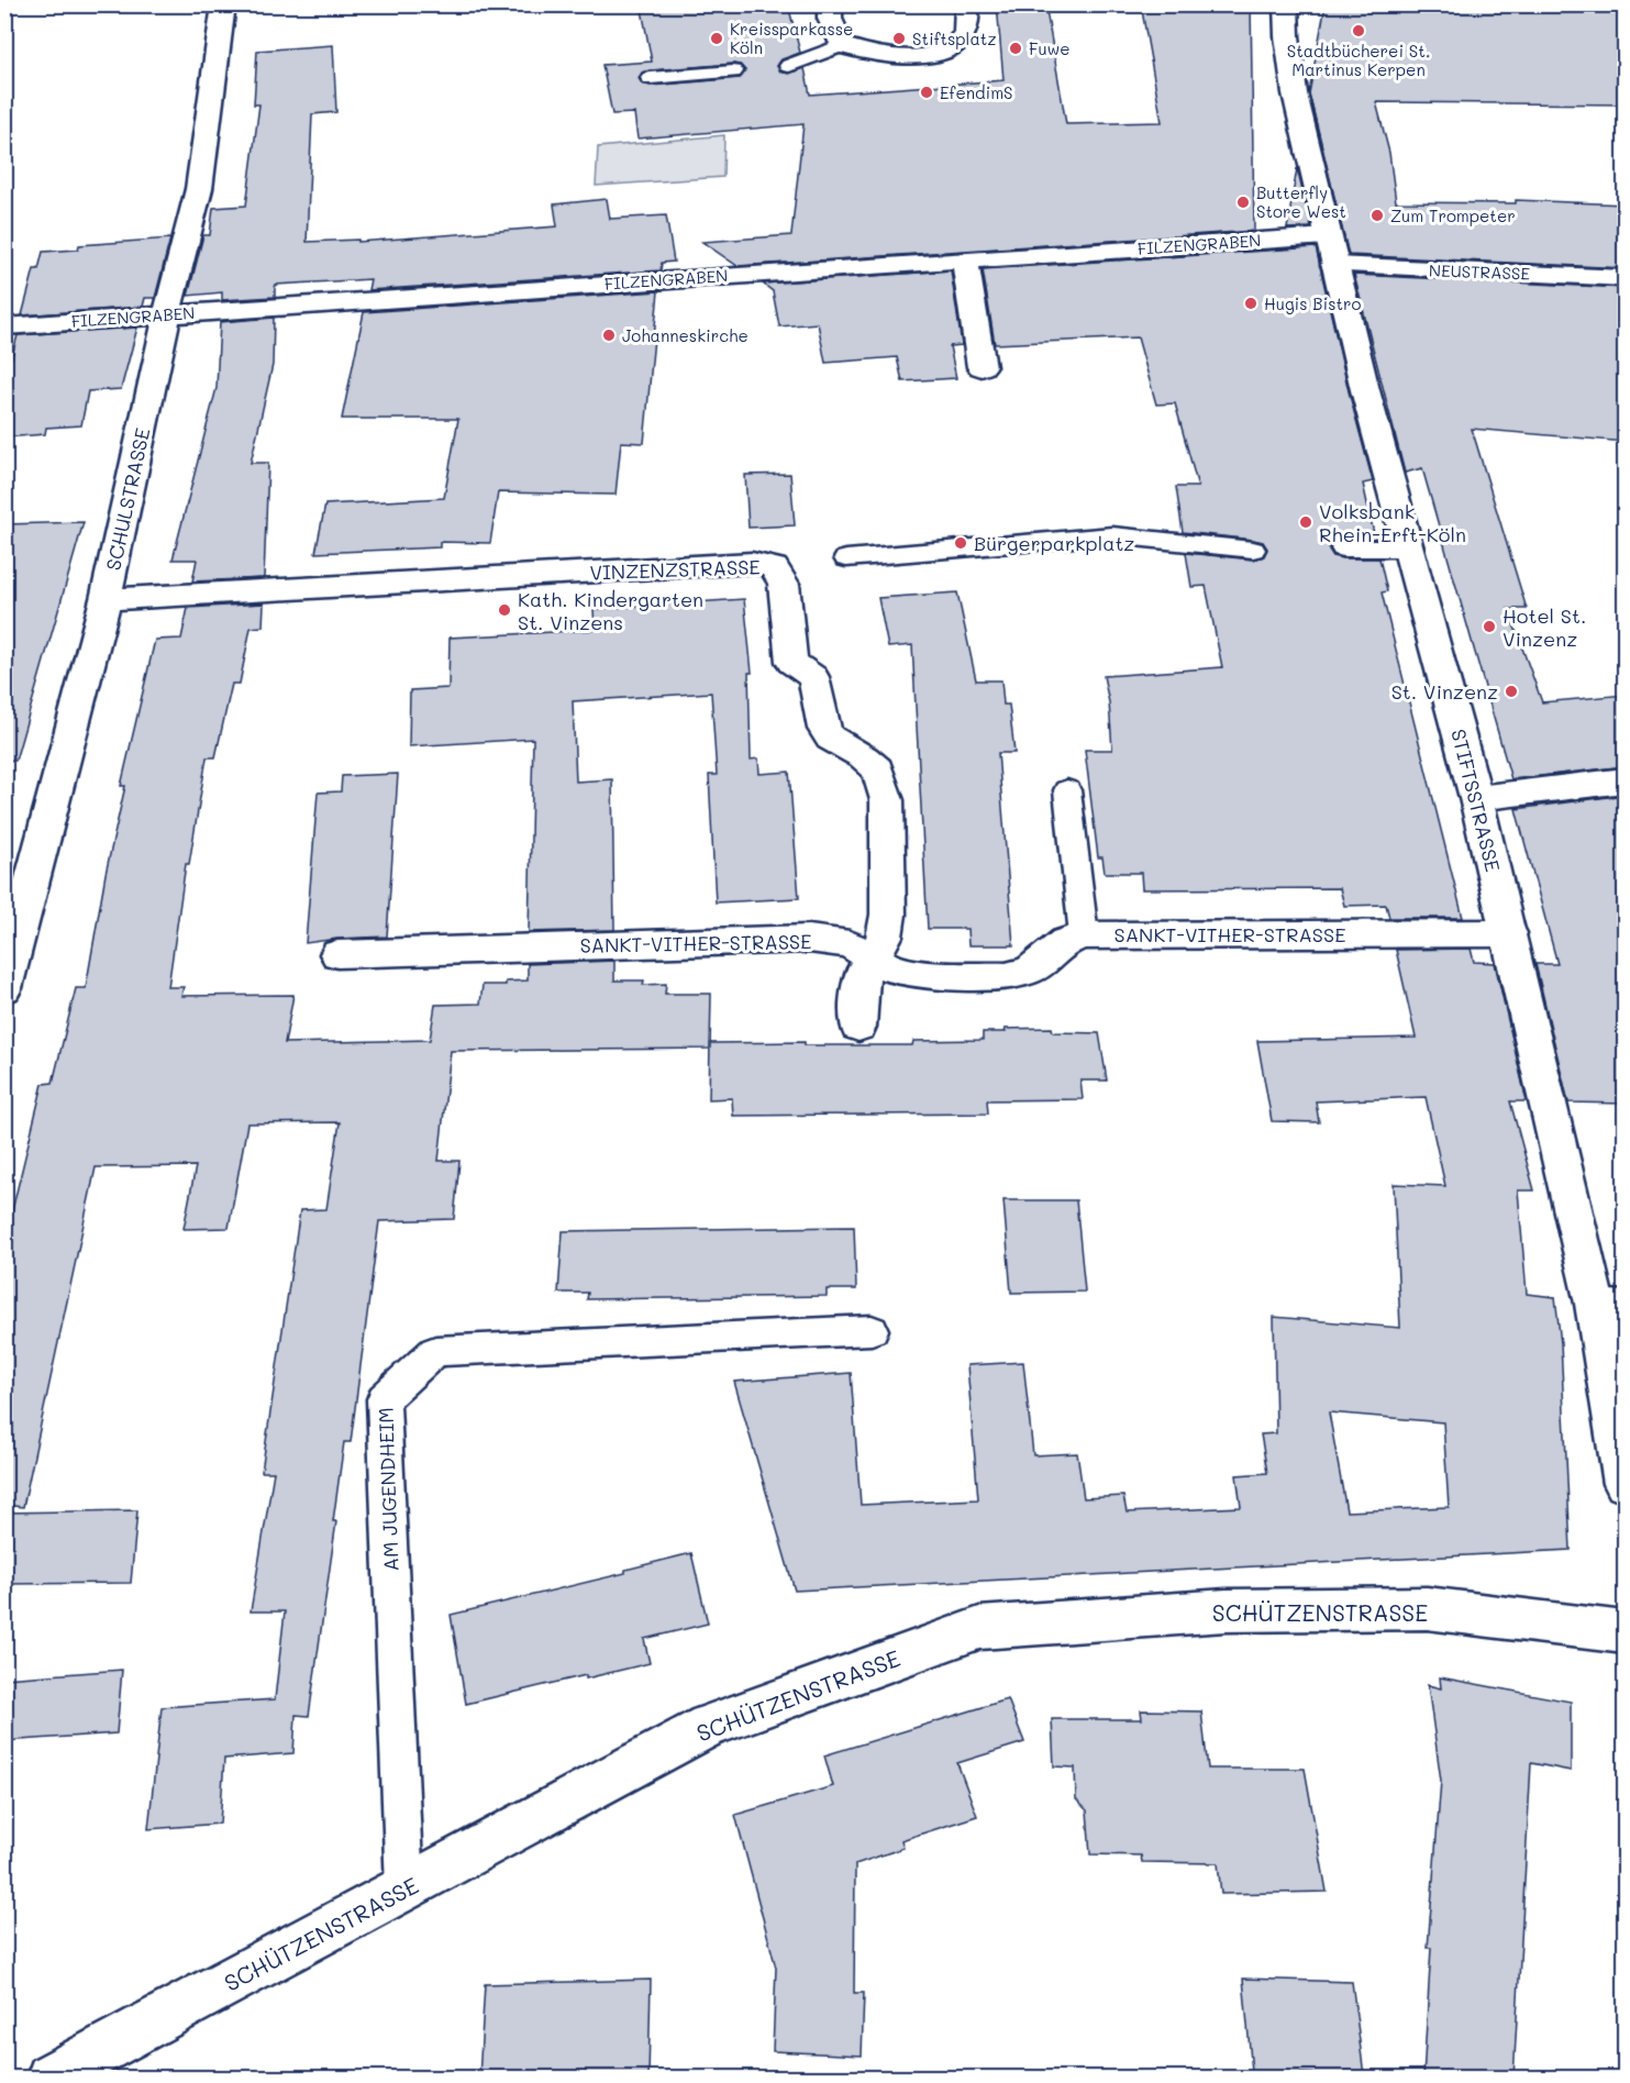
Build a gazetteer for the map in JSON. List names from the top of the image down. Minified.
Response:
{"streets":{"street":["FILZENGRABEN","NEUSTRASSE","SCHULSTRASSE","VINZENZSTRASSE","STIFTSSTRASSE","SANKT-VITHER-STRASSE","SCHÜTZENSTRASSE"],"lane":["AM JUGENDHEIM"]},"crossings":[["FILZENGRABEN","NEUSTRASSE"],["FILZENGRABEN","SCHULSTRASSE"],["FILZENGRABEN","STIFTSSTRASSE"],["NEUSTRASSE","STIFTSSTRASSE"],["SCHULSTRASSE","VINZENZSTRASSE"],["VINZENZSTRASSE","SANKT-VITHER-STRASSE"],["STIFTSSTRASSE","SANKT-VITHER-STRASSE"],["AM JUGENDHEIM","SCHÜTZENSTRASSE"]],"places":["Stadtbücherei St. Martinus Kerpen","Kreissparkasse Köln","Stiftsplatz","Fuwe","EfendimS","Butterfly Store West","Zum Trompeter","Hugis Bistro","Johanneskirche","Volksbank Rhein-Erft-Köln","Bürgerparkplatz","Kath. Kindergarten St. Vinzens","Hotel St. Vinzenz","St. Vinzenz"]}
